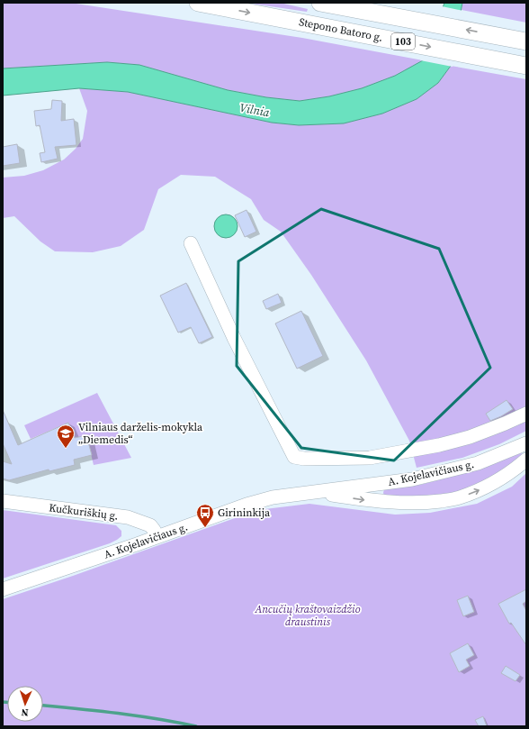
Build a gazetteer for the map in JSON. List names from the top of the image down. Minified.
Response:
{"streets":{"main road":["Stepono Batoro g.","103"],"street":["A. Kojelavičiaus g.","Kučkuriškių g."]},"crossings":[["A. Kojelavičiaus g.","Kučkuriškių g."]],"water":["Vilnia"],"parks":["Ancučių kraštovaizdžio draustinis"],"places":{"school or university":["Vilniaus darželis-mokykla „Diemedis“"],"bus stop":["Girininkija"]},"north":"bottom"}
